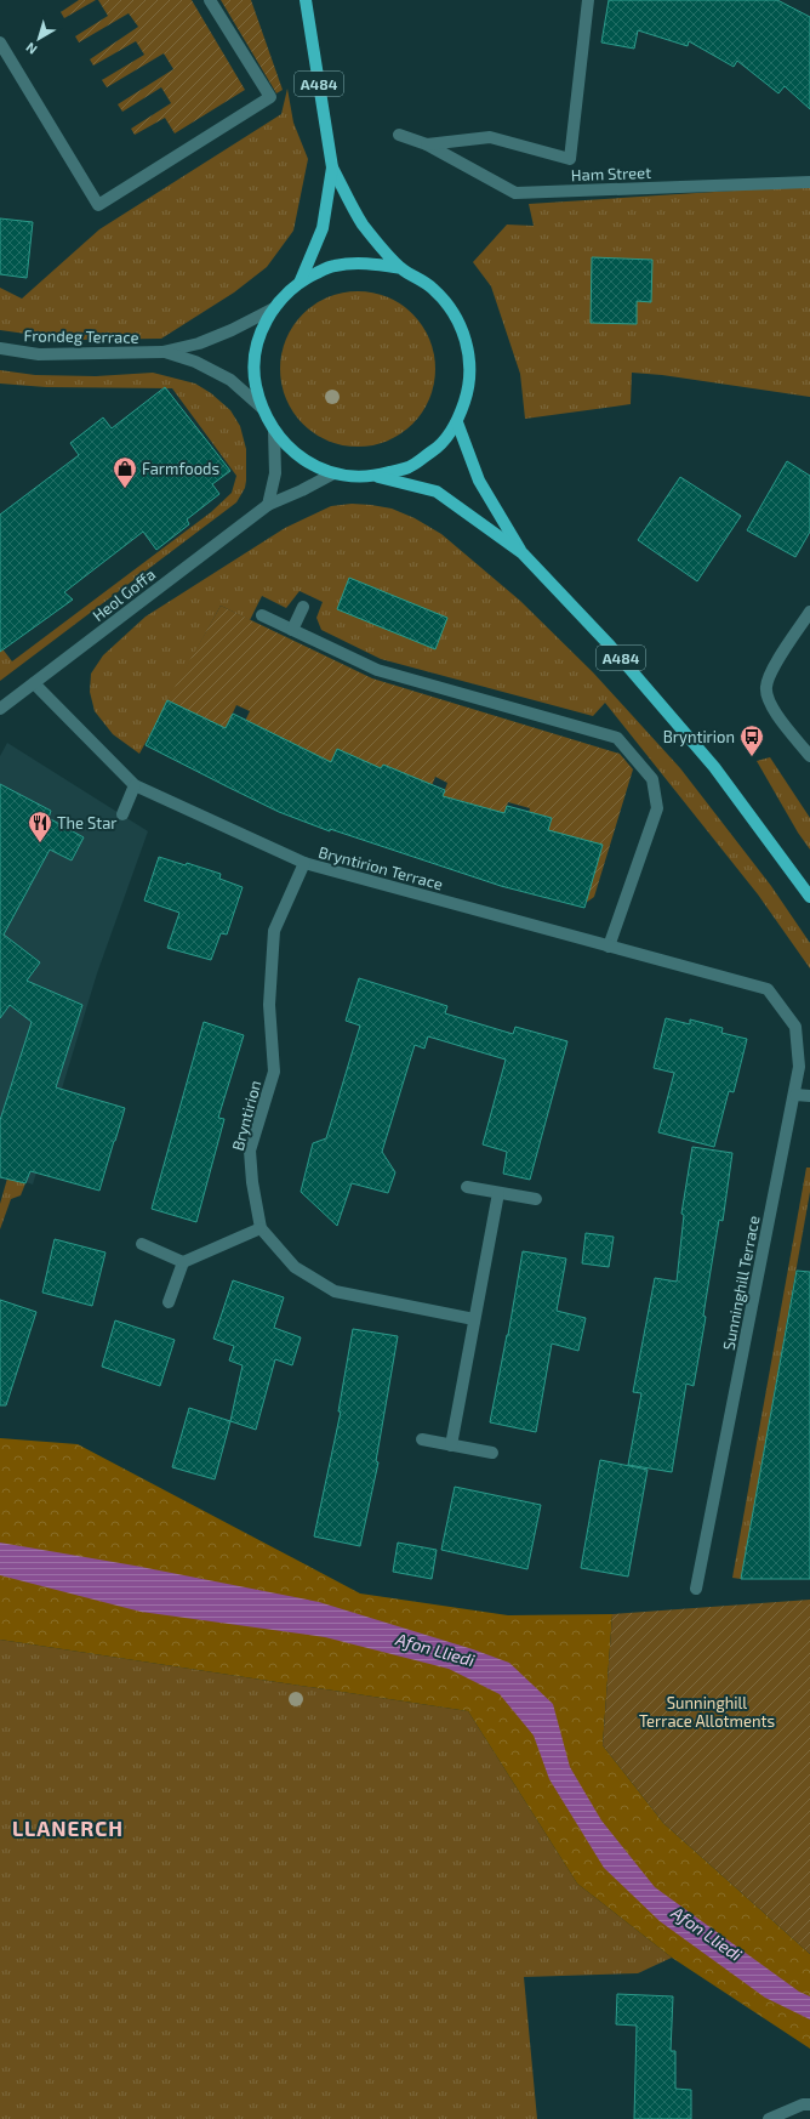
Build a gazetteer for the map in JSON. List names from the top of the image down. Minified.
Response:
{"streets":{"main road":["A484"],"street":["Ham Street","Frondeg Terrace","Heol Goffa","Bryntirion Terrace","Bryntirion","Sunninghill Terrace"]},"crossings":[["Heol Goffa","Bryntirion Terrace"],["Bryntirion Terrace","Bryntirion"],["Bryntirion Terrace","Sunninghill Terrace"]],"districts":["LLANERCH"],"water":["Afon Lliedi"],"parks":["Sunninghill Terrace Allotments"],"places":{"shop":["Farmfoods"],"bus stop":["Bryntirion"],"restaurant":["The Star"]},"north":"bottom left"}
